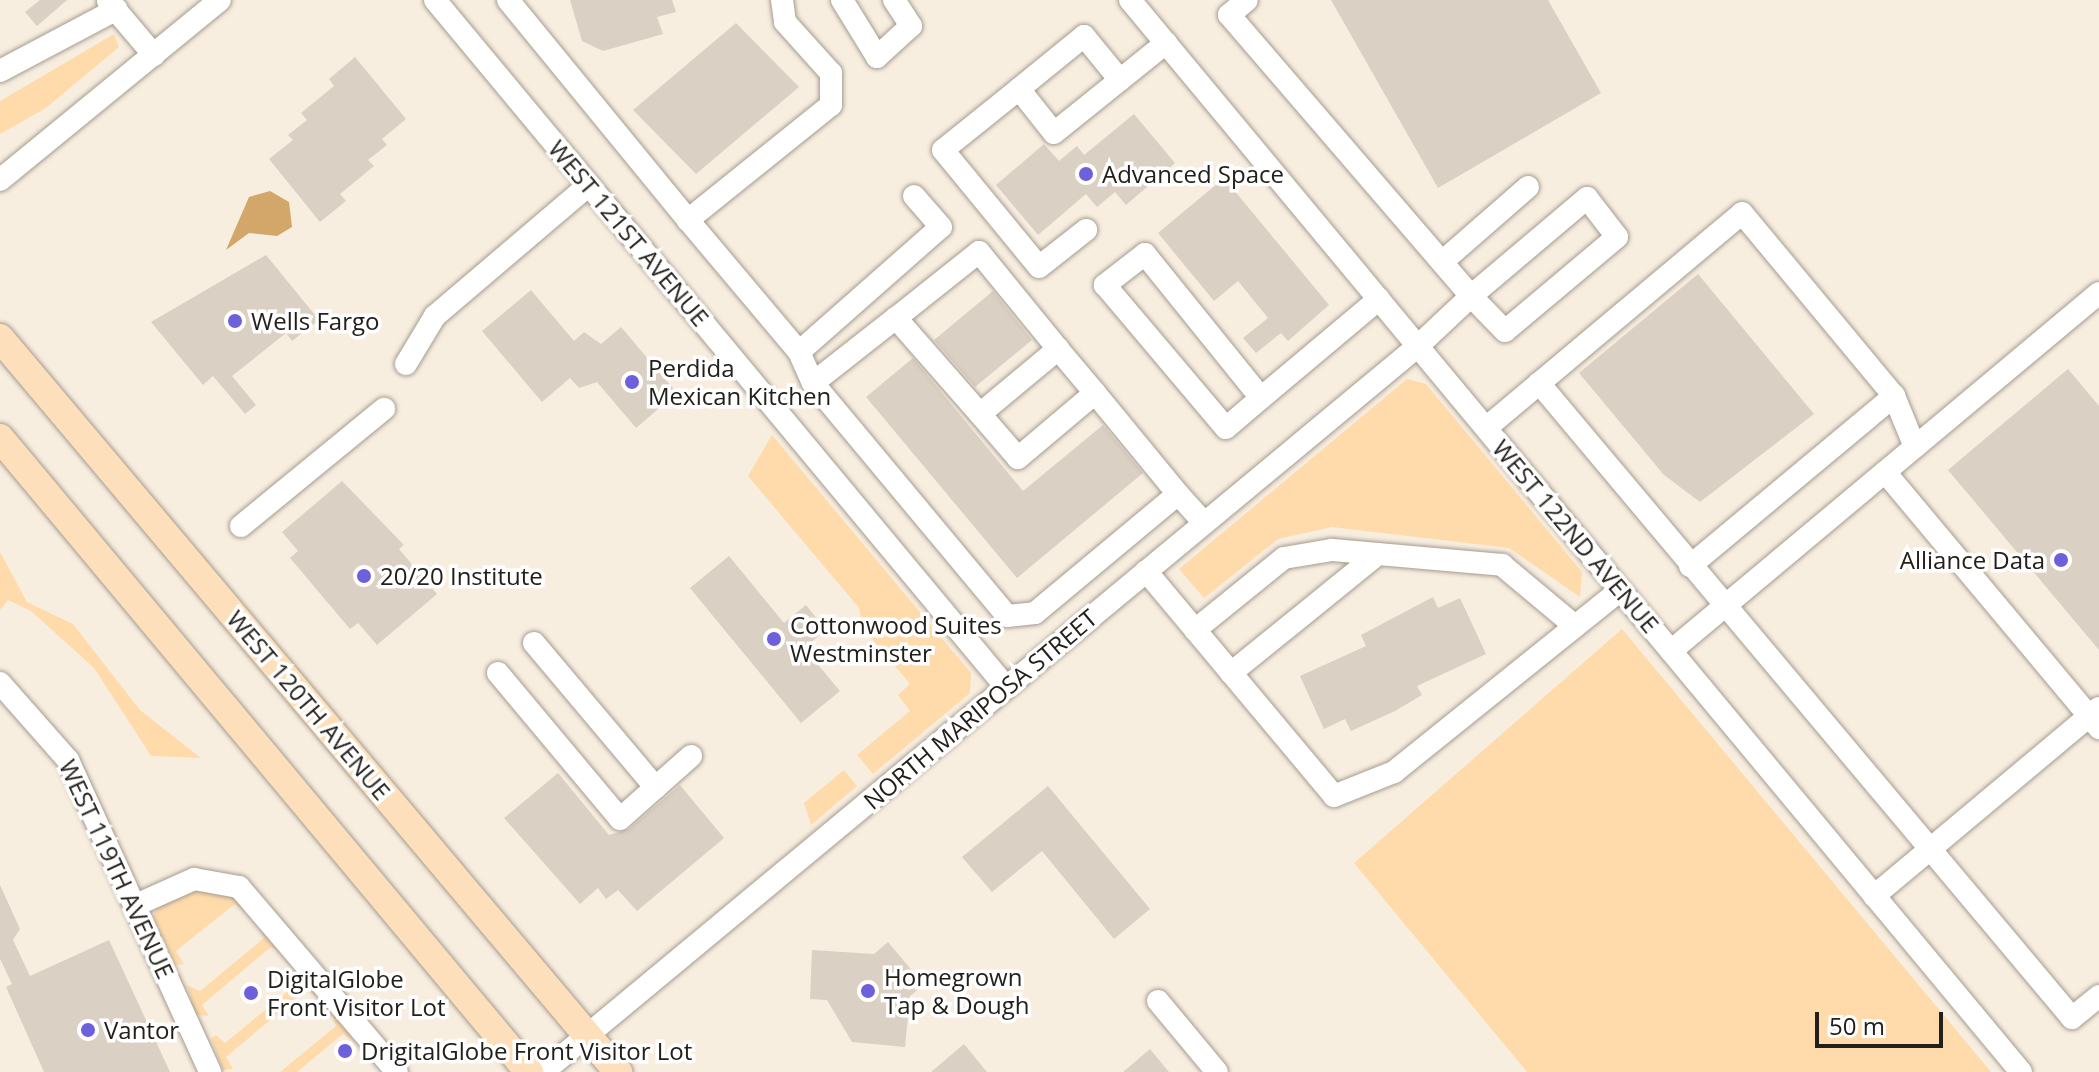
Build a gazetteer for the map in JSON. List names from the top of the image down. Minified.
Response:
{"streets":{"main road":["WEST 120TH AVENUE"],"street":["WEST 121ST AVENUE","WEST 122ND AVENUE","NORTH MARIPOSA STREET","WEST 119TH AVENUE"]},"crossings":[["WEST 121ST AVENUE","NORTH MARIPOSA STREET"],["WEST 122ND AVENUE","NORTH MARIPOSA STREET"],["WEST 120TH AVENUE","NORTH MARIPOSA STREET"]],"places":["Advanced Space","Wells Fargo","Perdida Mexican Kitchen","Alliance Data","20/20 Institute","Cottonwood Suites Westminster","Homegrown Tap & Dough","DigitalGlobe Front Visitor Lot","Vantor","DrigitalGlobe Front Visitor Lot"],"scale_bar":"50 m"}
